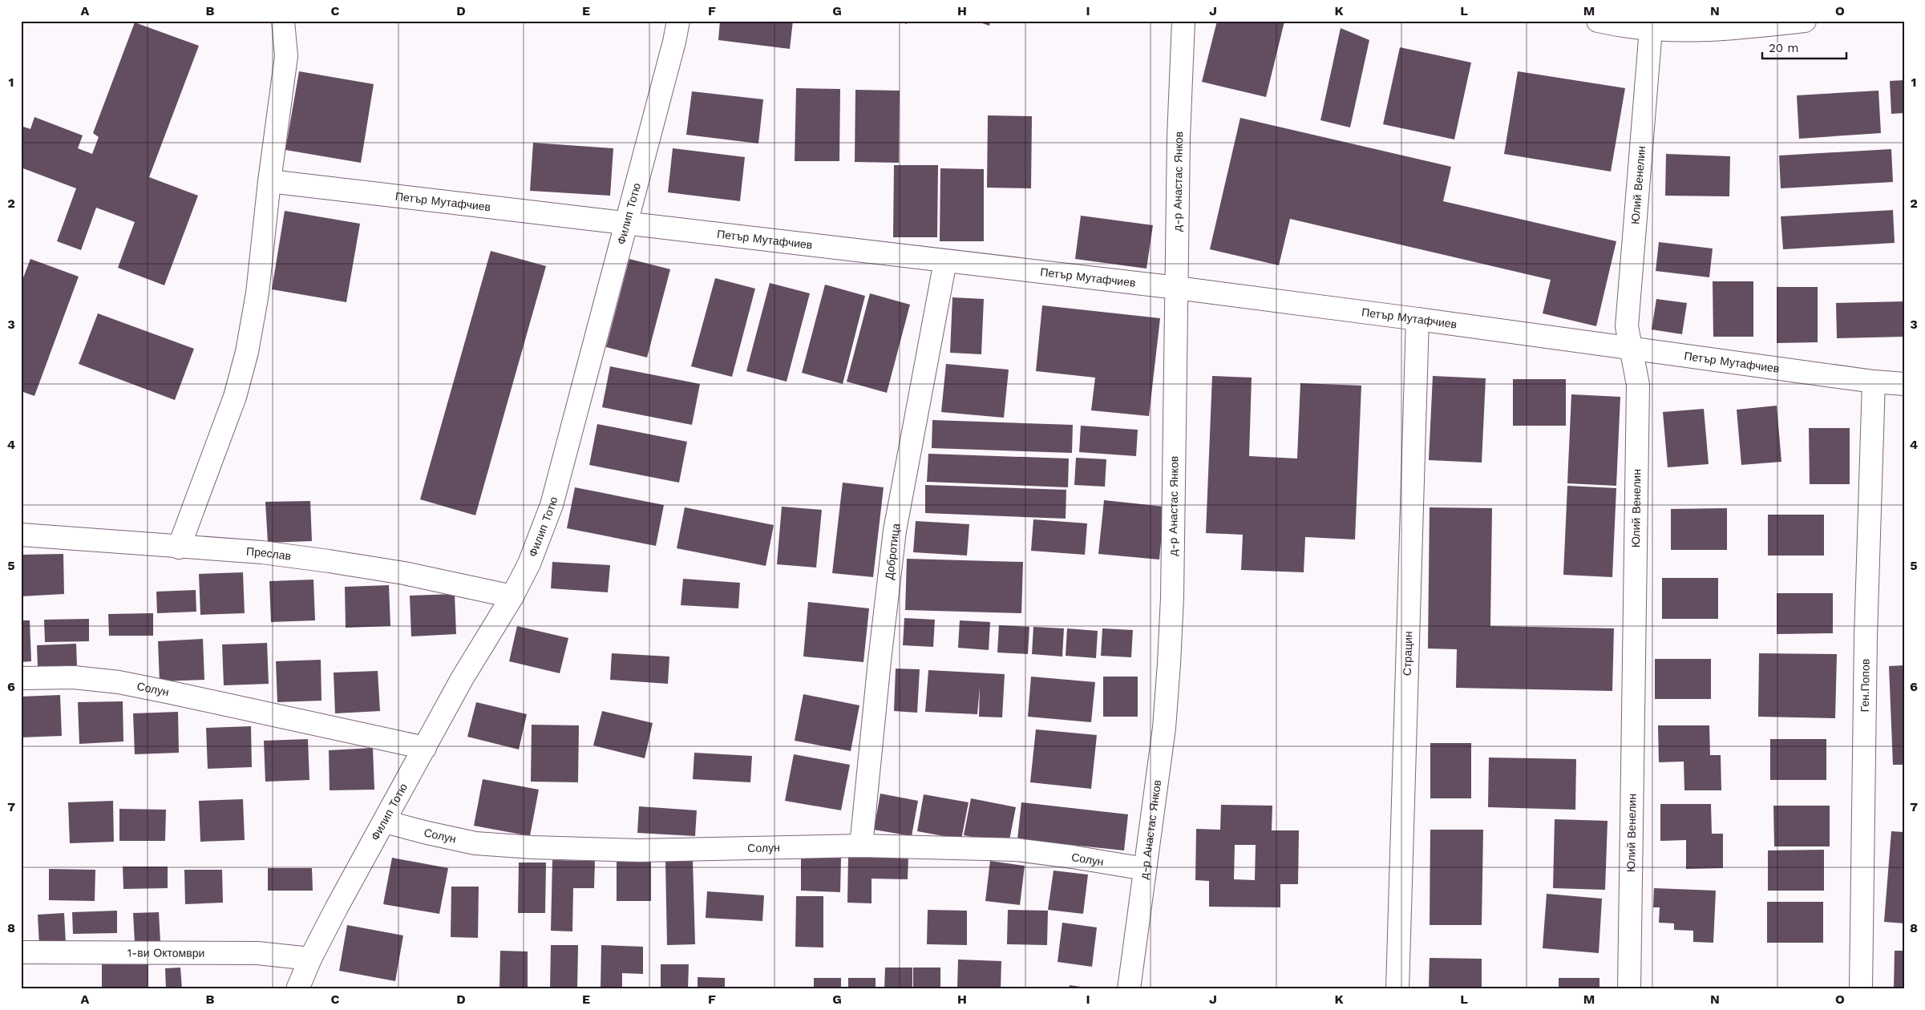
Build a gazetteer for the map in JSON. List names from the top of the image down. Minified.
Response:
{"streets":{"street":["д-р Анастас Янков","Юлий Венелин","Петър Мутафчиев","Филип Тотю","Добротица","Преслав","Страцин","Ген.Попов","Солун","1-ви Октомври"]},"crossings":[["д-р Анастас Янков","Петър Мутафчиев"],["д-р Анастас Янков","Солун"],["Юлий Венелин","Петър Мутафчиев"],["Петър Мутафчиев","Филип Тотю"],["Петър Мутафчиев","Добротица"],["Петър Мутафчиев","Страцин"],["Петър Мутафчиев","Ген.Попов"],["Филип Тотю","Преслав"],["Филип Тотю","Солун"],["Филип Тотю","1-ви Октомври"],["Добротица","Солун"]],"scale_bar":"20 m","grid":{"columns":["A","B","C","D","E","F","G","H","I","J","K","L","M","N","O"],"rows":["1","2","3","4","5","6","7","8"]}}
